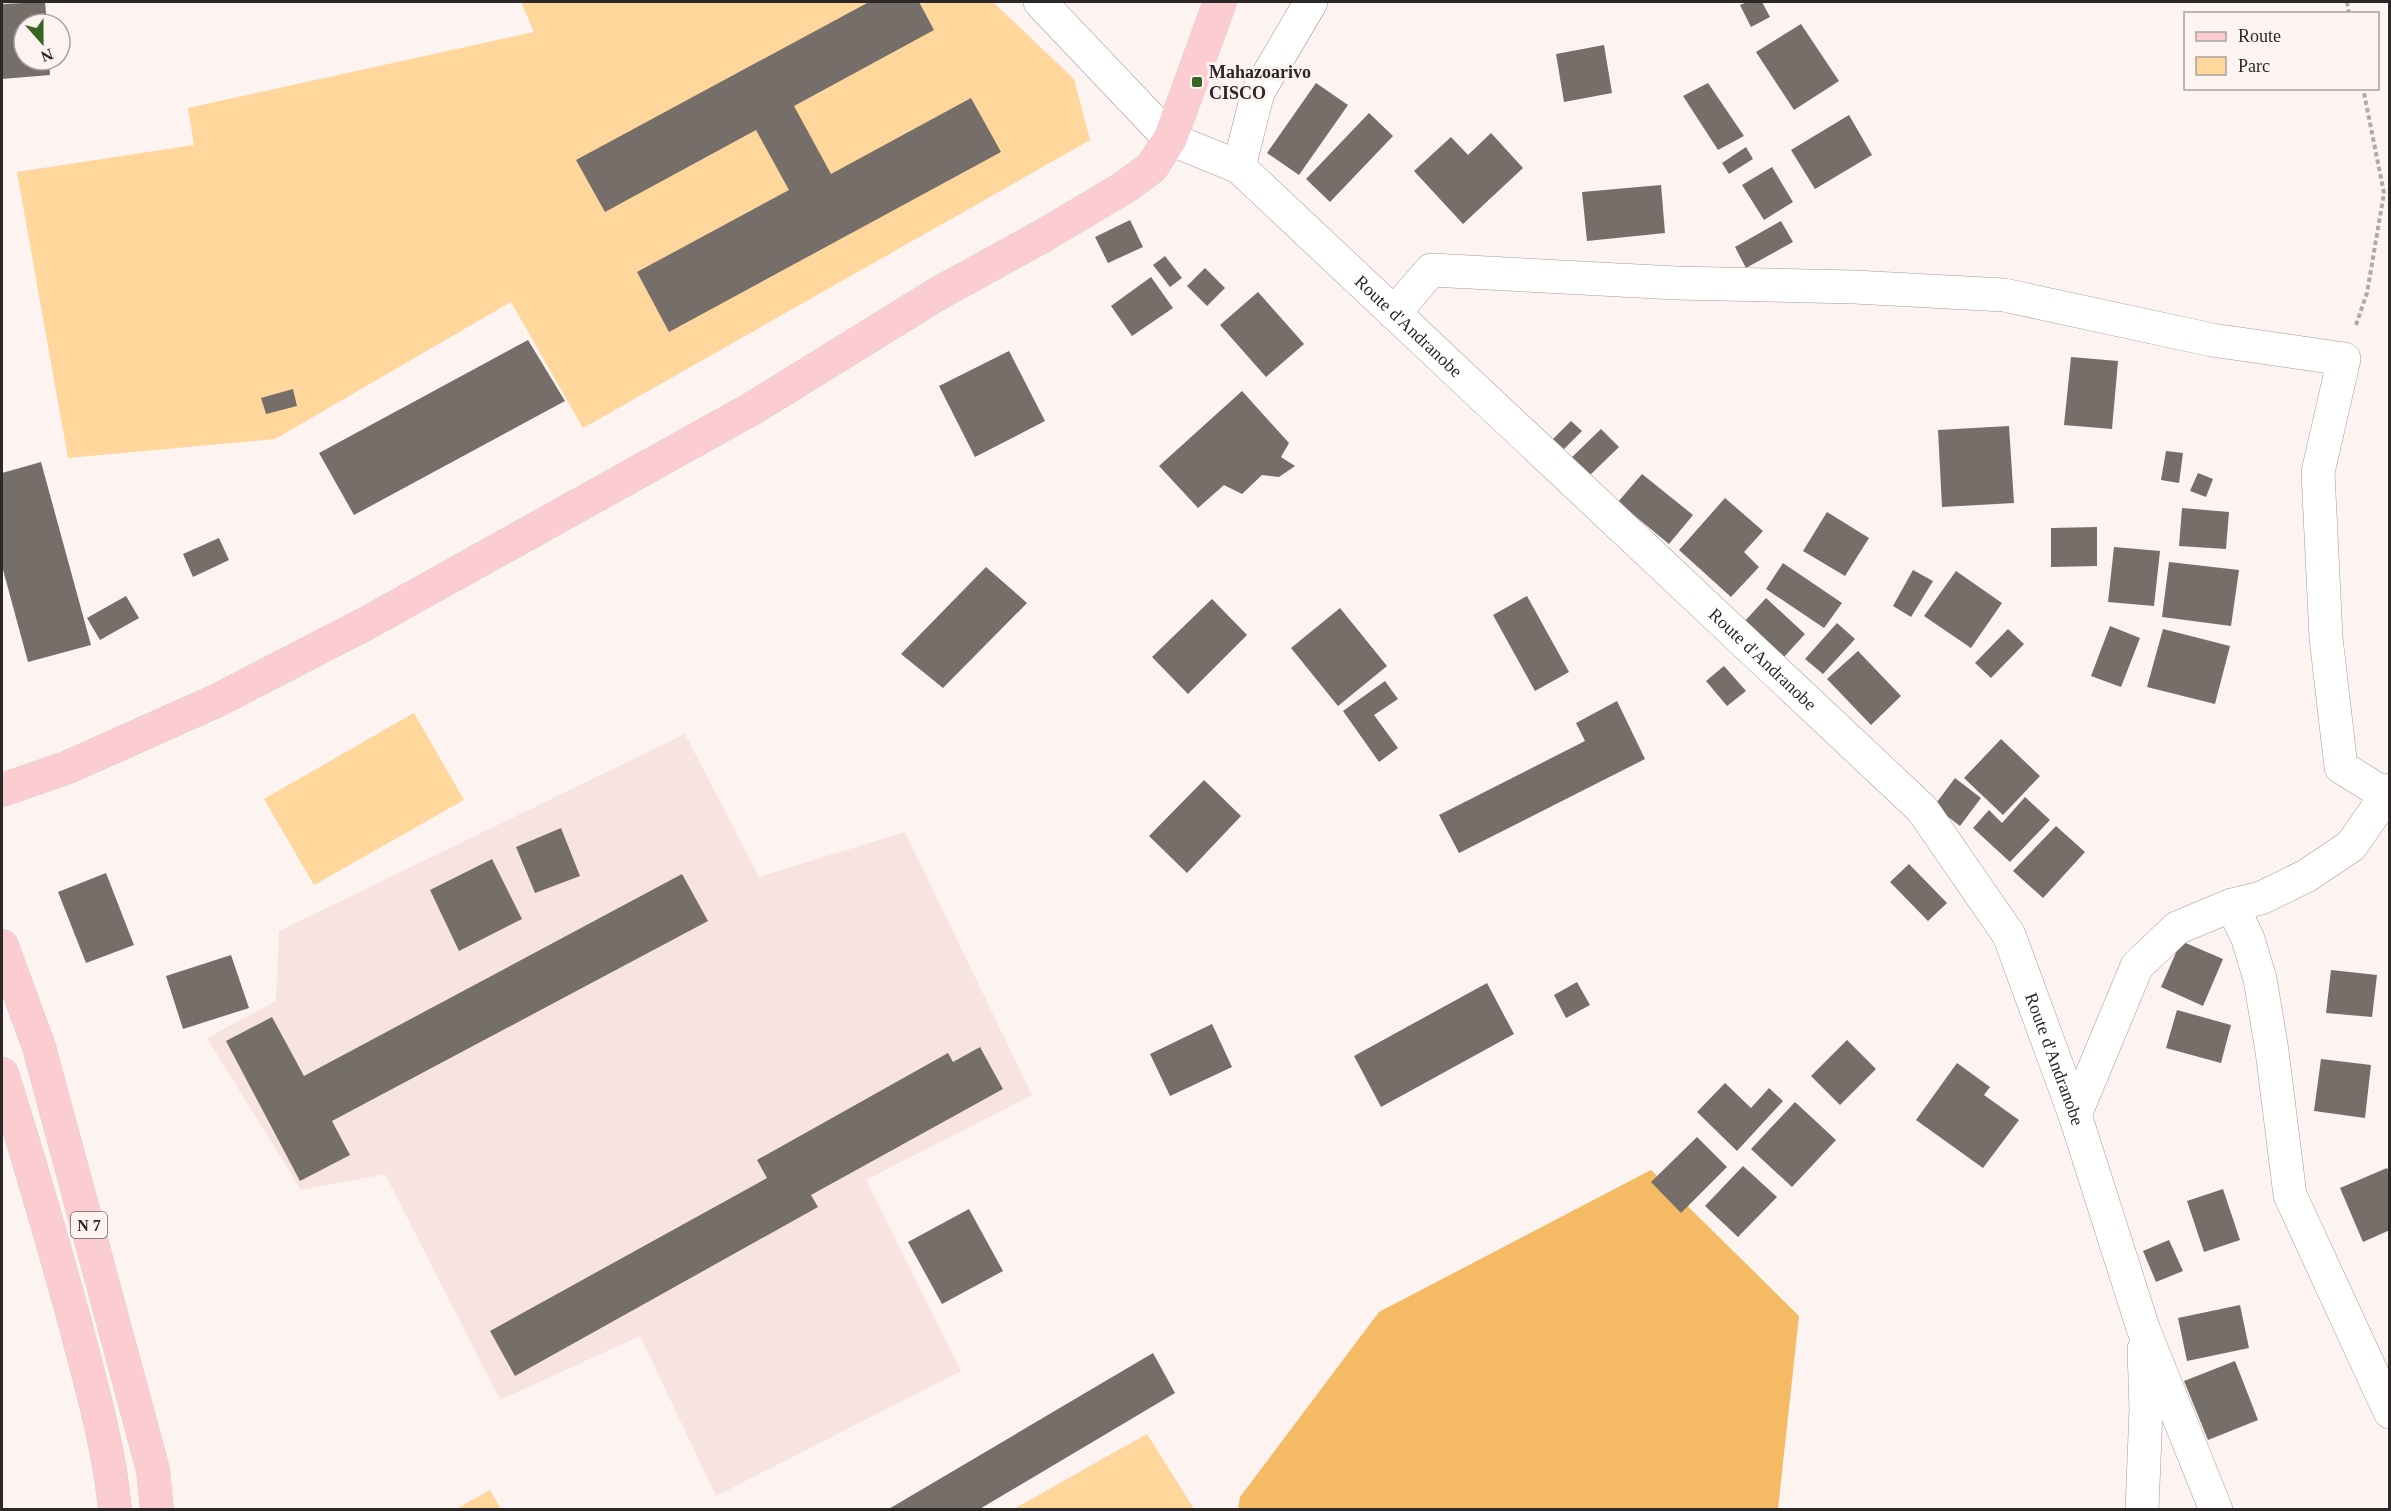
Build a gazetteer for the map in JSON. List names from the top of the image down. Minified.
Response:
{"streets":{"main road":["N 7"],"street":["Route d'Andranobe"]},"places":{"transit":["Mahazoarivo CISCO"]},"legend":["Route","Parc"],"north":"bottom"}
